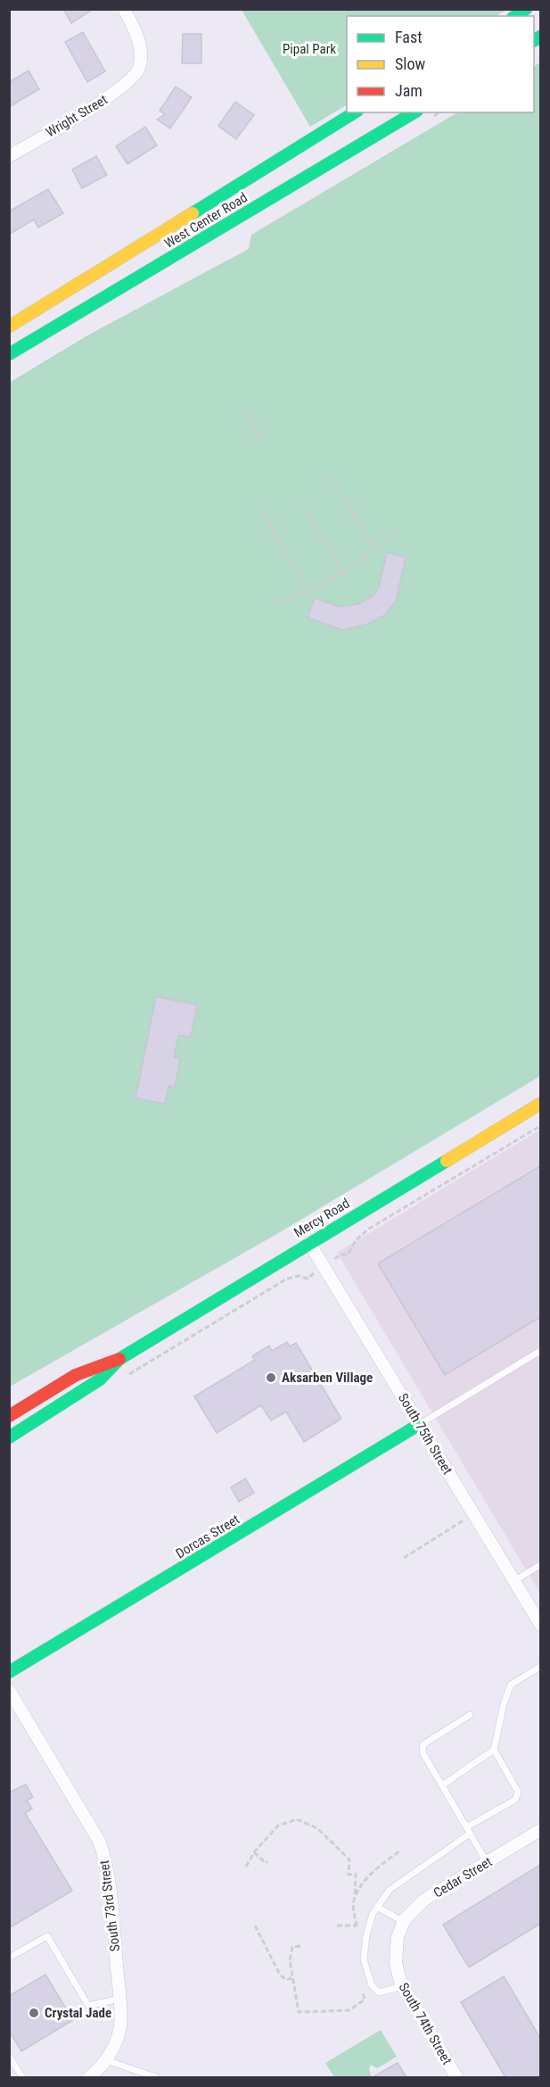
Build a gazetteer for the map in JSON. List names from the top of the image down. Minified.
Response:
{"streets":{"main road":["West Center Road","Mercy Road","Dorcas Street"],"street":["Wright Street","South 75th Street","Cedar Street","South 73rd Street","South 74th Street"]},"crossings":[["Mercy Road","South 75th Street"],["South 75th Street","Dorcas Street"],["Cedar Street","South 74th Street"]],"parks":["Pipal Park"],"places":["Aksarben Village","Crystal Jade"],"legend":["Fast","Slow","Jam"]}
